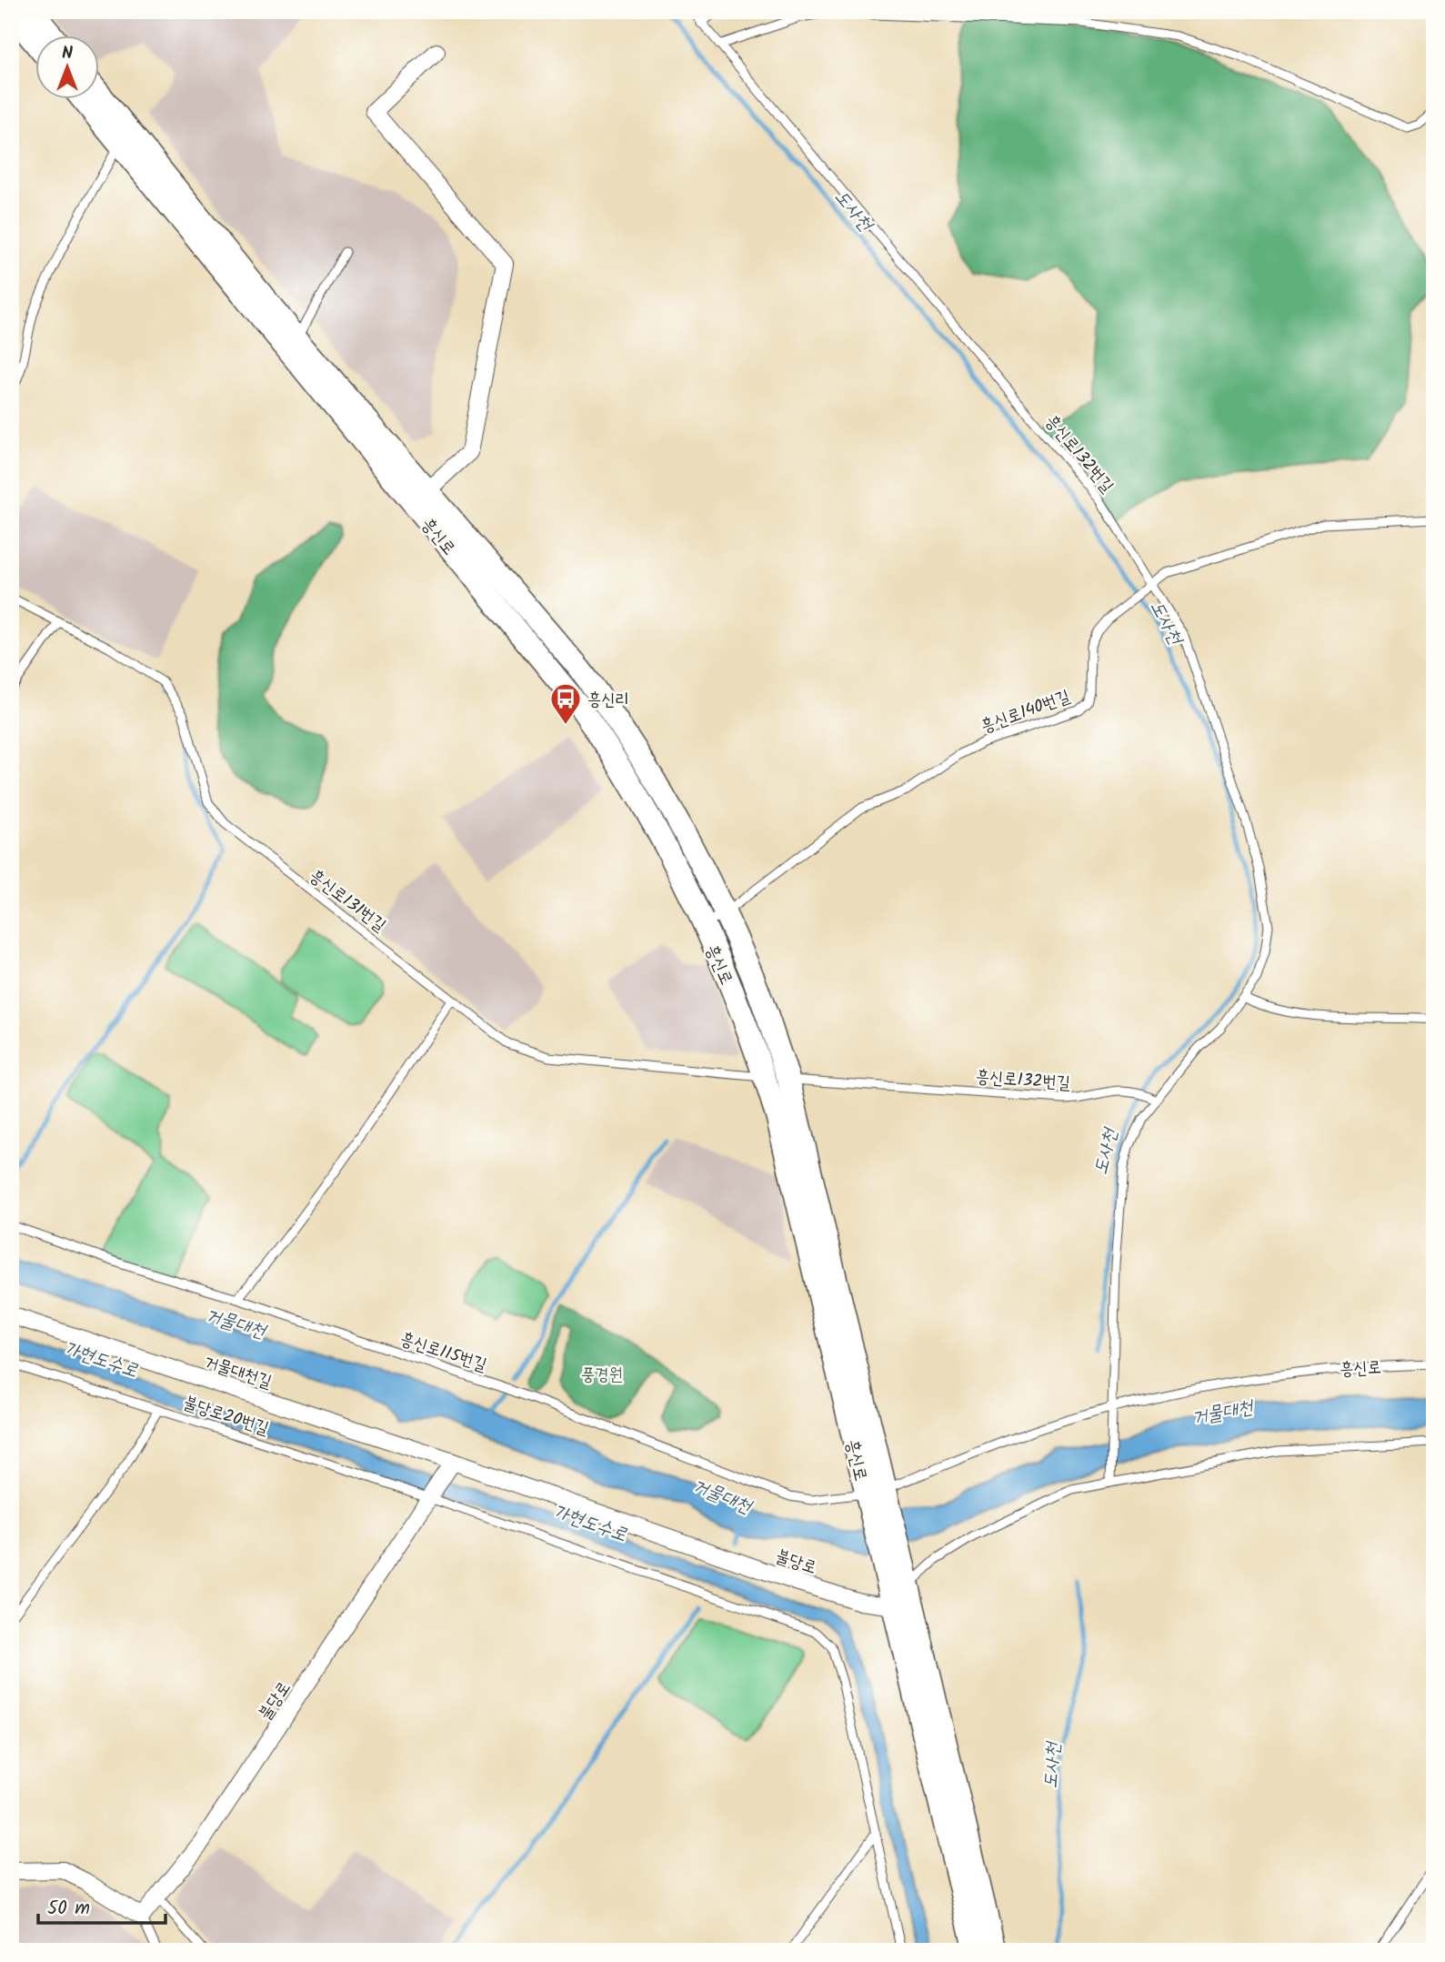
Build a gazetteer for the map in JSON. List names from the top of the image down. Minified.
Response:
{"streets":{"main road":["흥신로"],"street":["거물대천길","불당로"],"lane":["흥신로132번길","흥신로140번길","흥신로131번길","흥신로115번길","불당로20번길"]},"crossings":[["흥신로132번길","흥신로"],["흥신로132번길","흥신로140번길"],["흥신로","흥신로140번길"],["흥신로","흥신로131번길"],["흥신로","흥신로115번길"],["흥신로","불당로"],["거물대천길","불당로"],["불당로20번길","불당로"]],"water":["도사천","거물대천","가현도수로"],"parks":["풍경원"],"places":{"bus stop":["흥신리"]},"scale_bar":"50 m","north":"top"}
